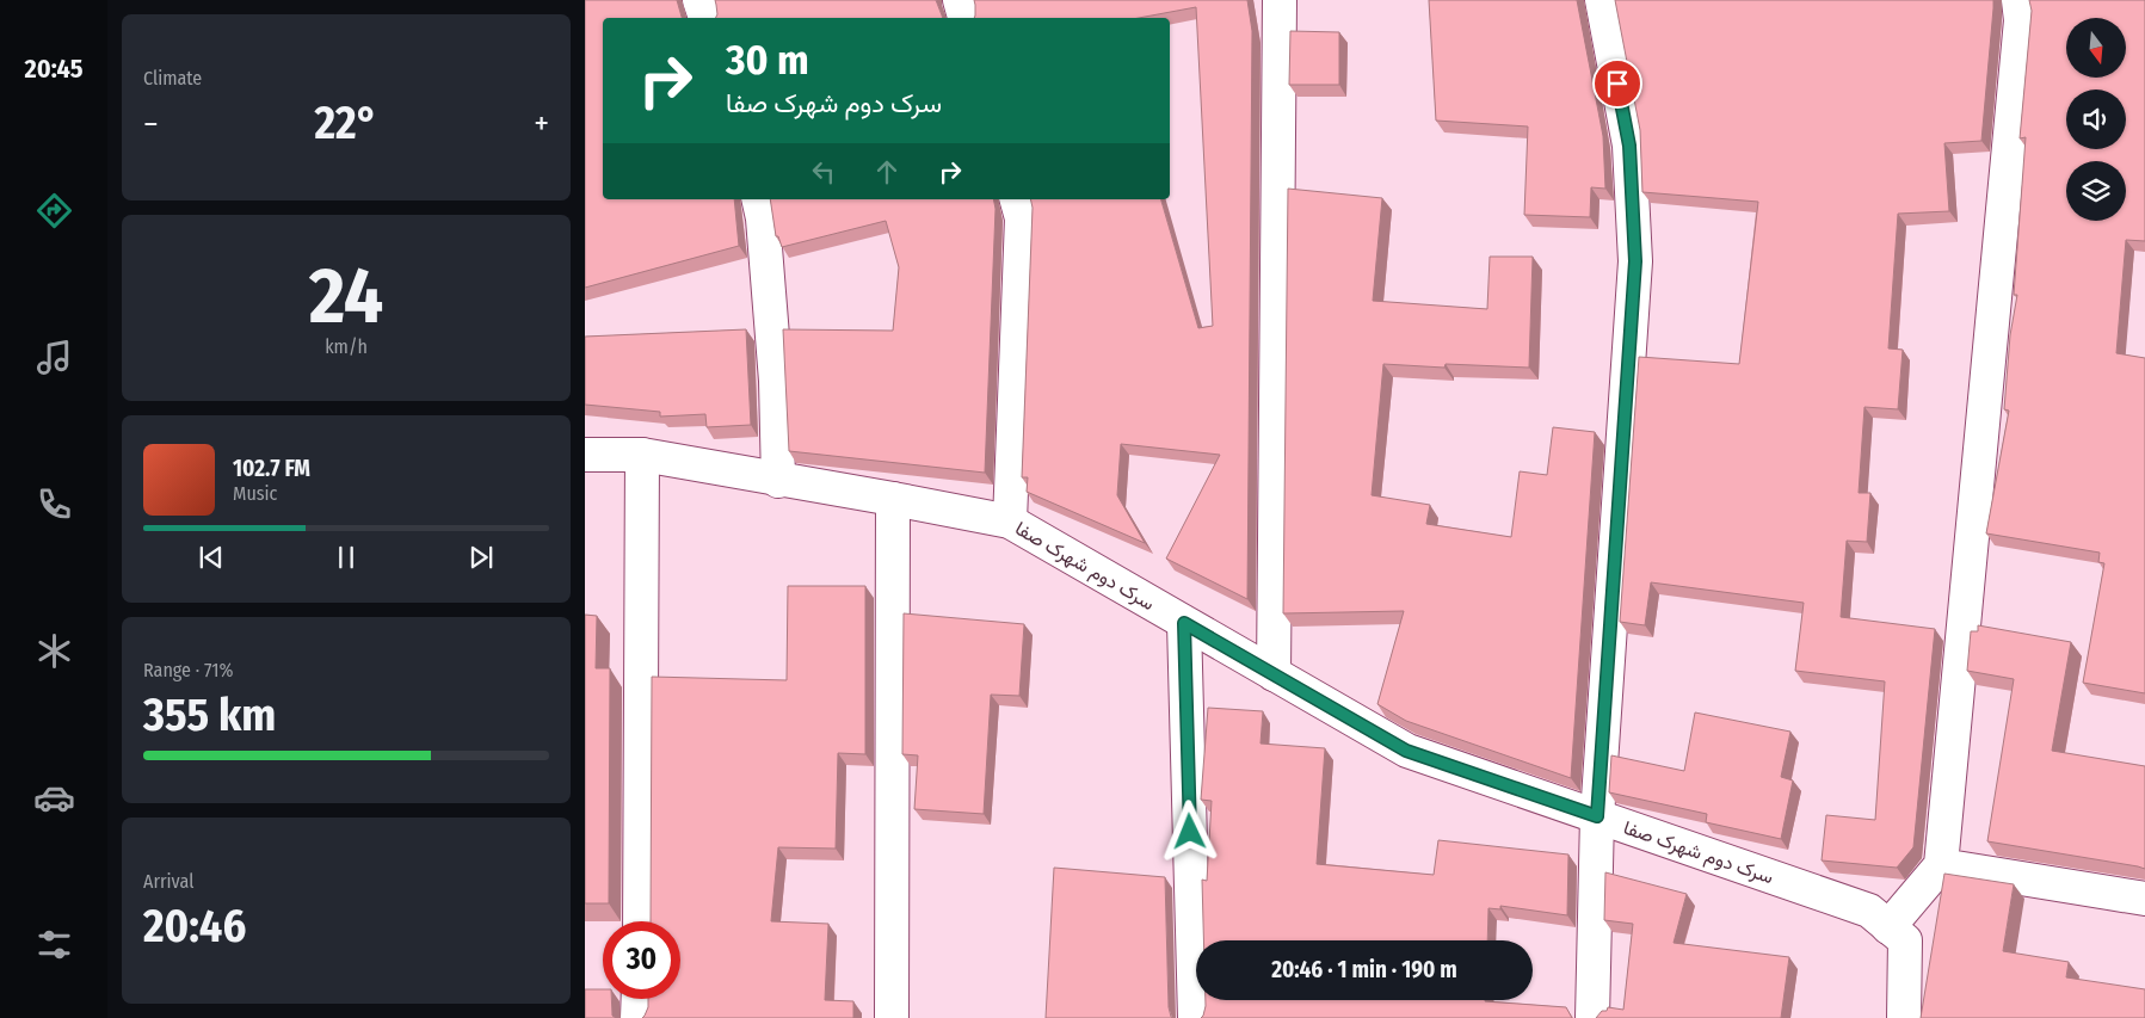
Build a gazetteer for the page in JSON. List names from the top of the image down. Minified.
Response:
{"streets":{"street":["سرک دوم شهرک صفا"]},"north":"bottom","page":{"tabs":"20:45","tile":["Climate",["24","km/h"],["Range · 71%","355 km"],["Arrival","20:46"]],"turn":["30 m","سرک دوم شهرک صفا"],"heat":["−","22°","+"],"song":["102.7 FM","Music"],"limit":"30","trip":"20:46 · 1 min · 190 m"}}
